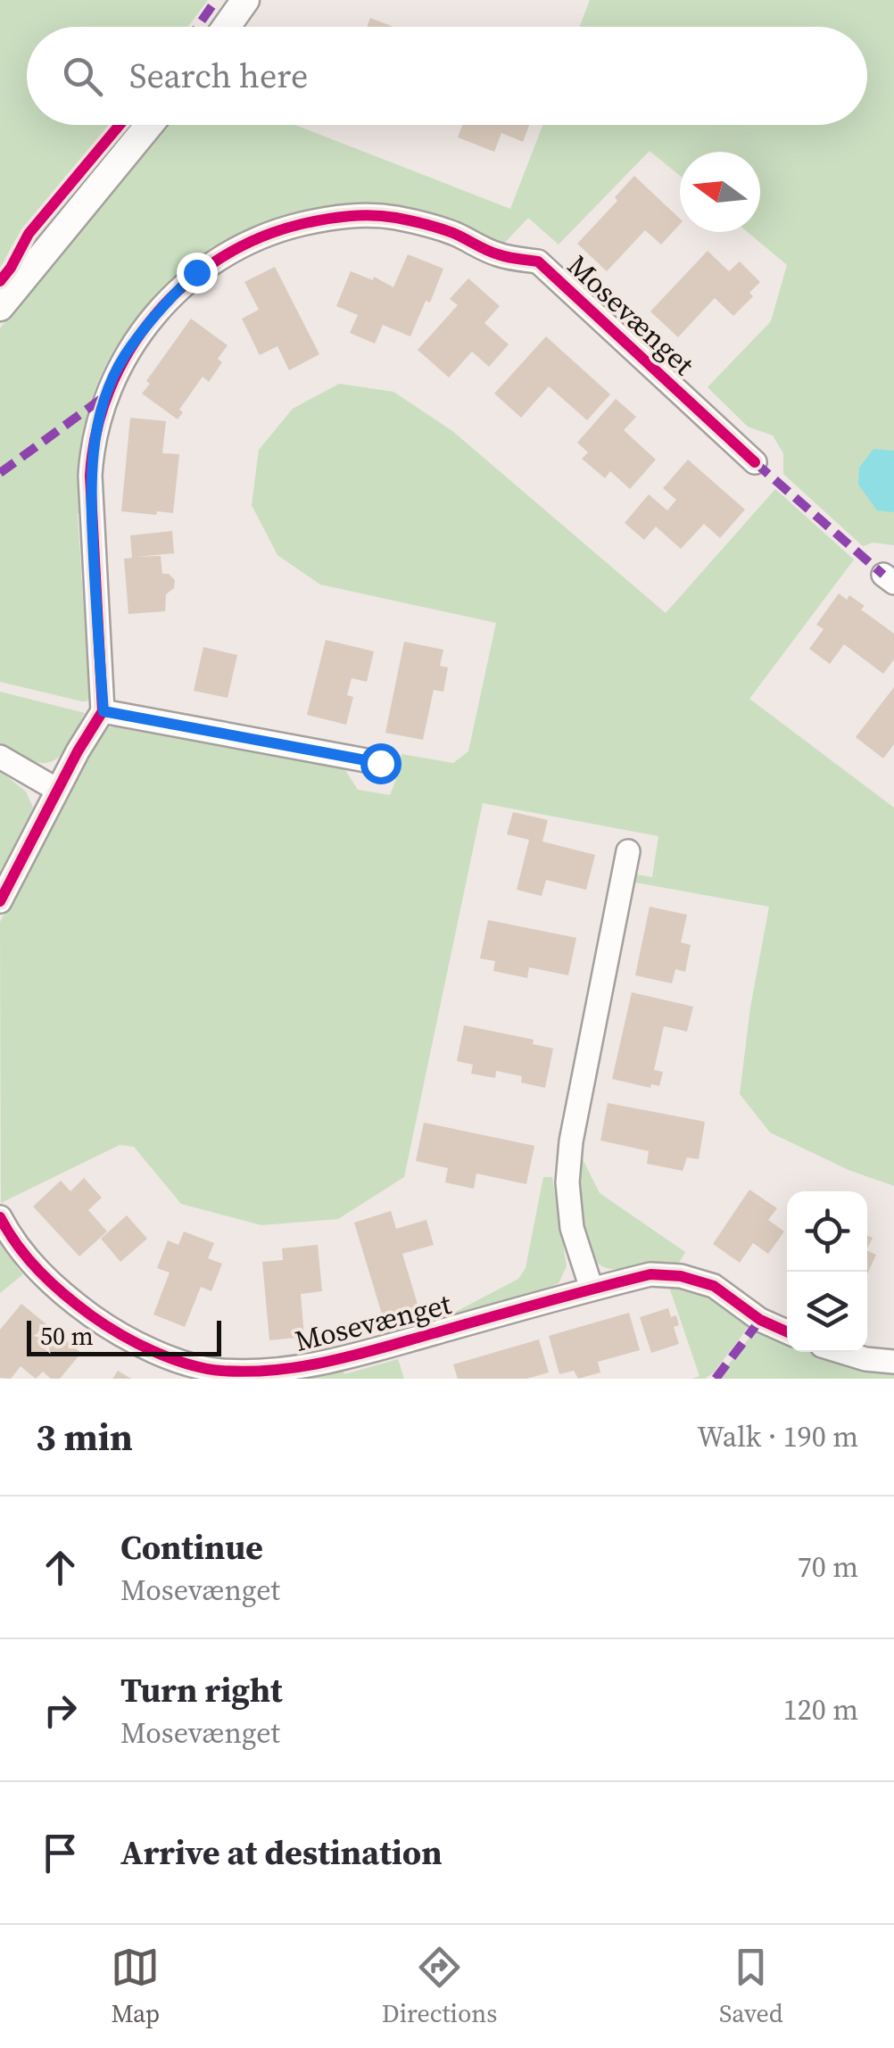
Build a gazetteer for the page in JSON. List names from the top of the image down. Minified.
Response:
{"streets":{"street":["Mosevænget"]},"scale_bar":"50 m","north":"left","page":{"search":"Search here","scale":"50 m","heading":["3 min","Walk · 190 m"],"list":[["Continue","Mosevænget","70 m"],["Turn right","Mosevænget","120 m"],"Arrive at destination"],"nav":["Map","Directions","Saved"]}}
